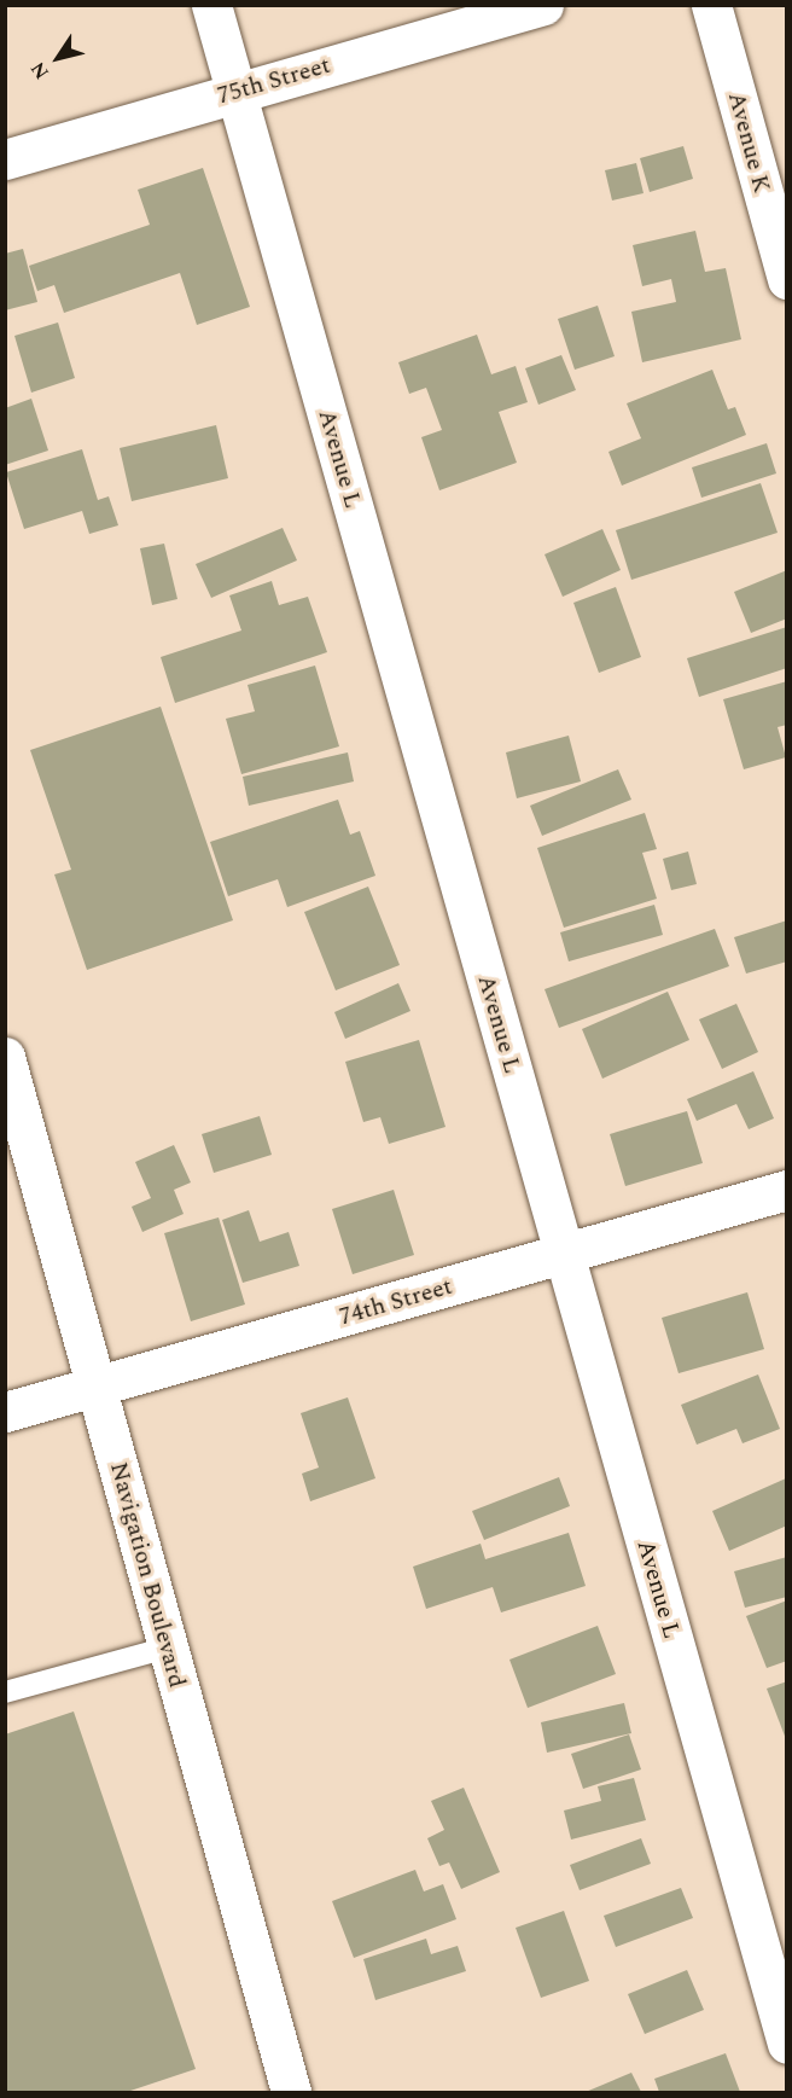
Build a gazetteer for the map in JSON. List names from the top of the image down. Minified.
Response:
{"streets":{"street":["75th Street","Avenue K","Avenue L","74th Street","Navigation Boulevard"]},"crossings":[["75th Street","Avenue L"],["Avenue L","74th Street"],["74th Street","Navigation Boulevard"]],"north":"bottom left"}
